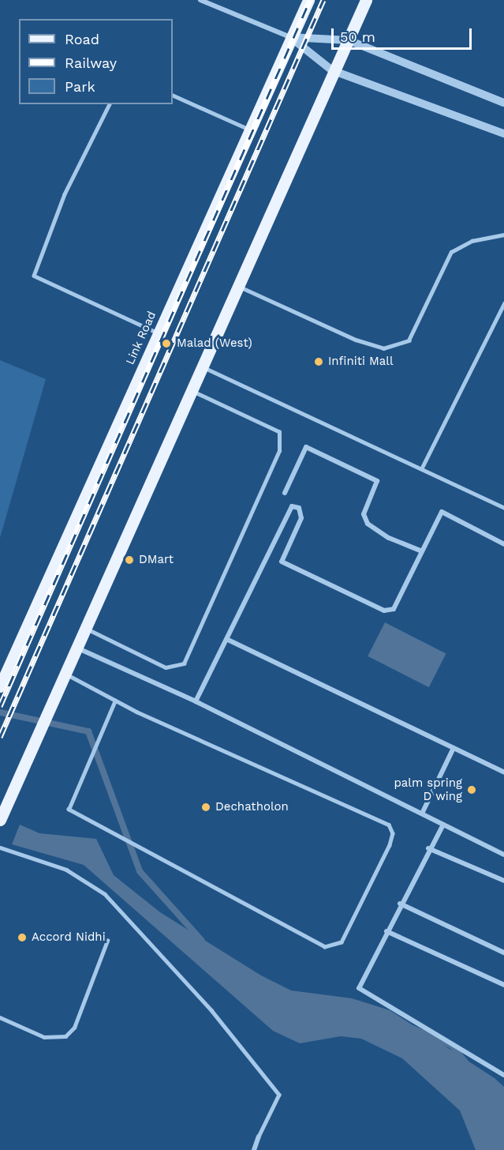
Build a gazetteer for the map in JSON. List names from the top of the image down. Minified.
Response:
{"streets":{"main road":["Link Road"]},"places":["Malad (West)","Infiniti Mall","DMart","palm spring D wing","Dechatholon","Accord Nidhi"],"legend":["Road","Railway","Park"],"scale_bar":"50 m"}
